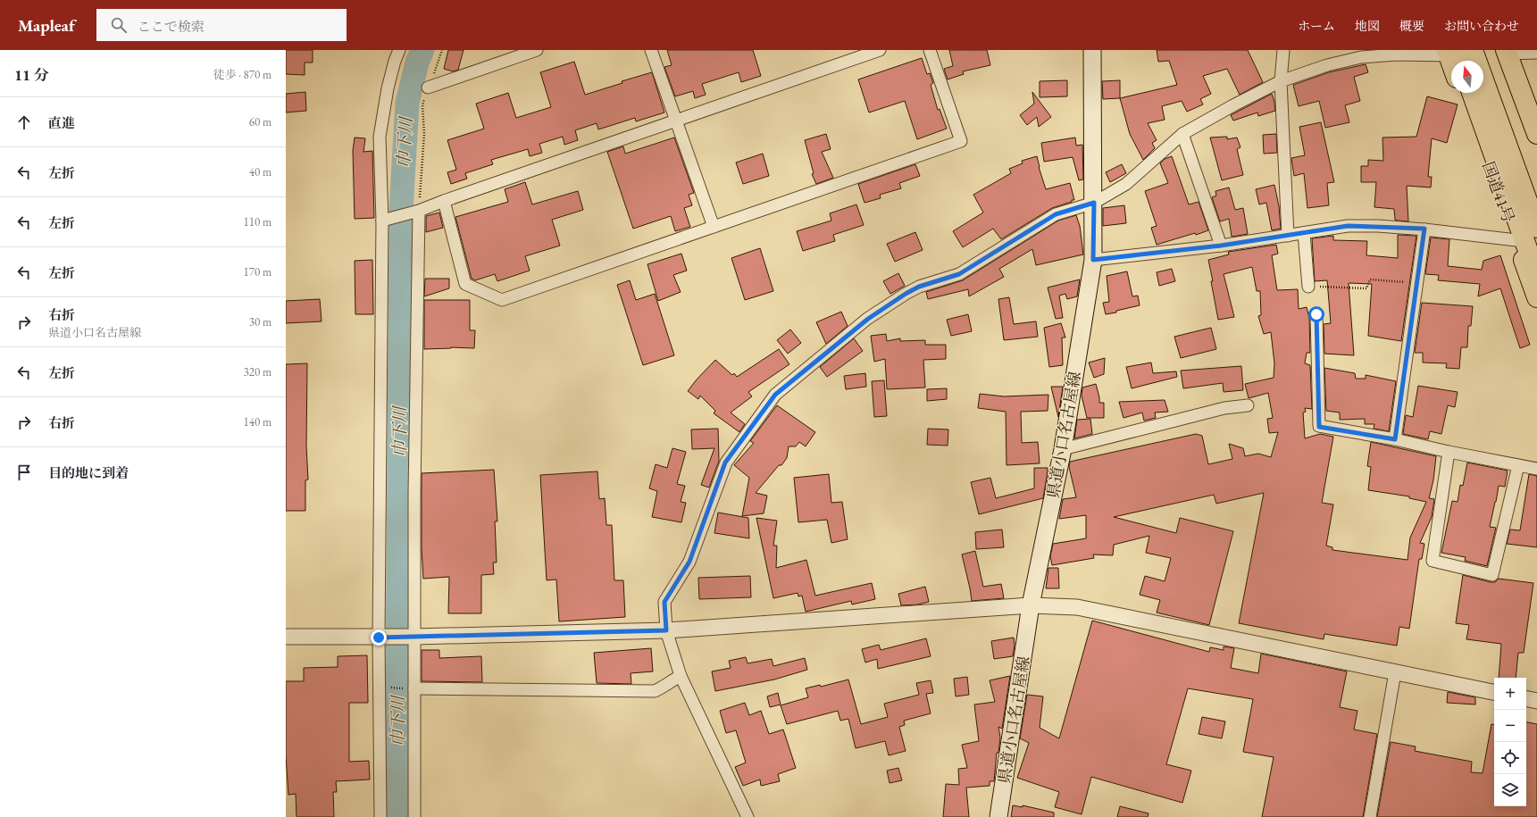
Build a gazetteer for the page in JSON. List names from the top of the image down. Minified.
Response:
{"streets":{"highway":["国道41号"],"main road":["県道小口名古屋線"]},"water":["巾下川"],"north":"top","page":{"header":"Mapleaf","search":"ここで検索","nav":["ホーム","地図","概要","お問い合わせ"],"heading":["11 分","徒歩 · 870 m"],"list":[["直進","60 m"],["左折","40 m"],["左折","110 m"],["左折","170 m"],["右折","県道小口名古屋線","30 m"],["左折","320 m"],["右折","140 m"],"目的地に到着"],"map_buttons":["+","−"]}}
